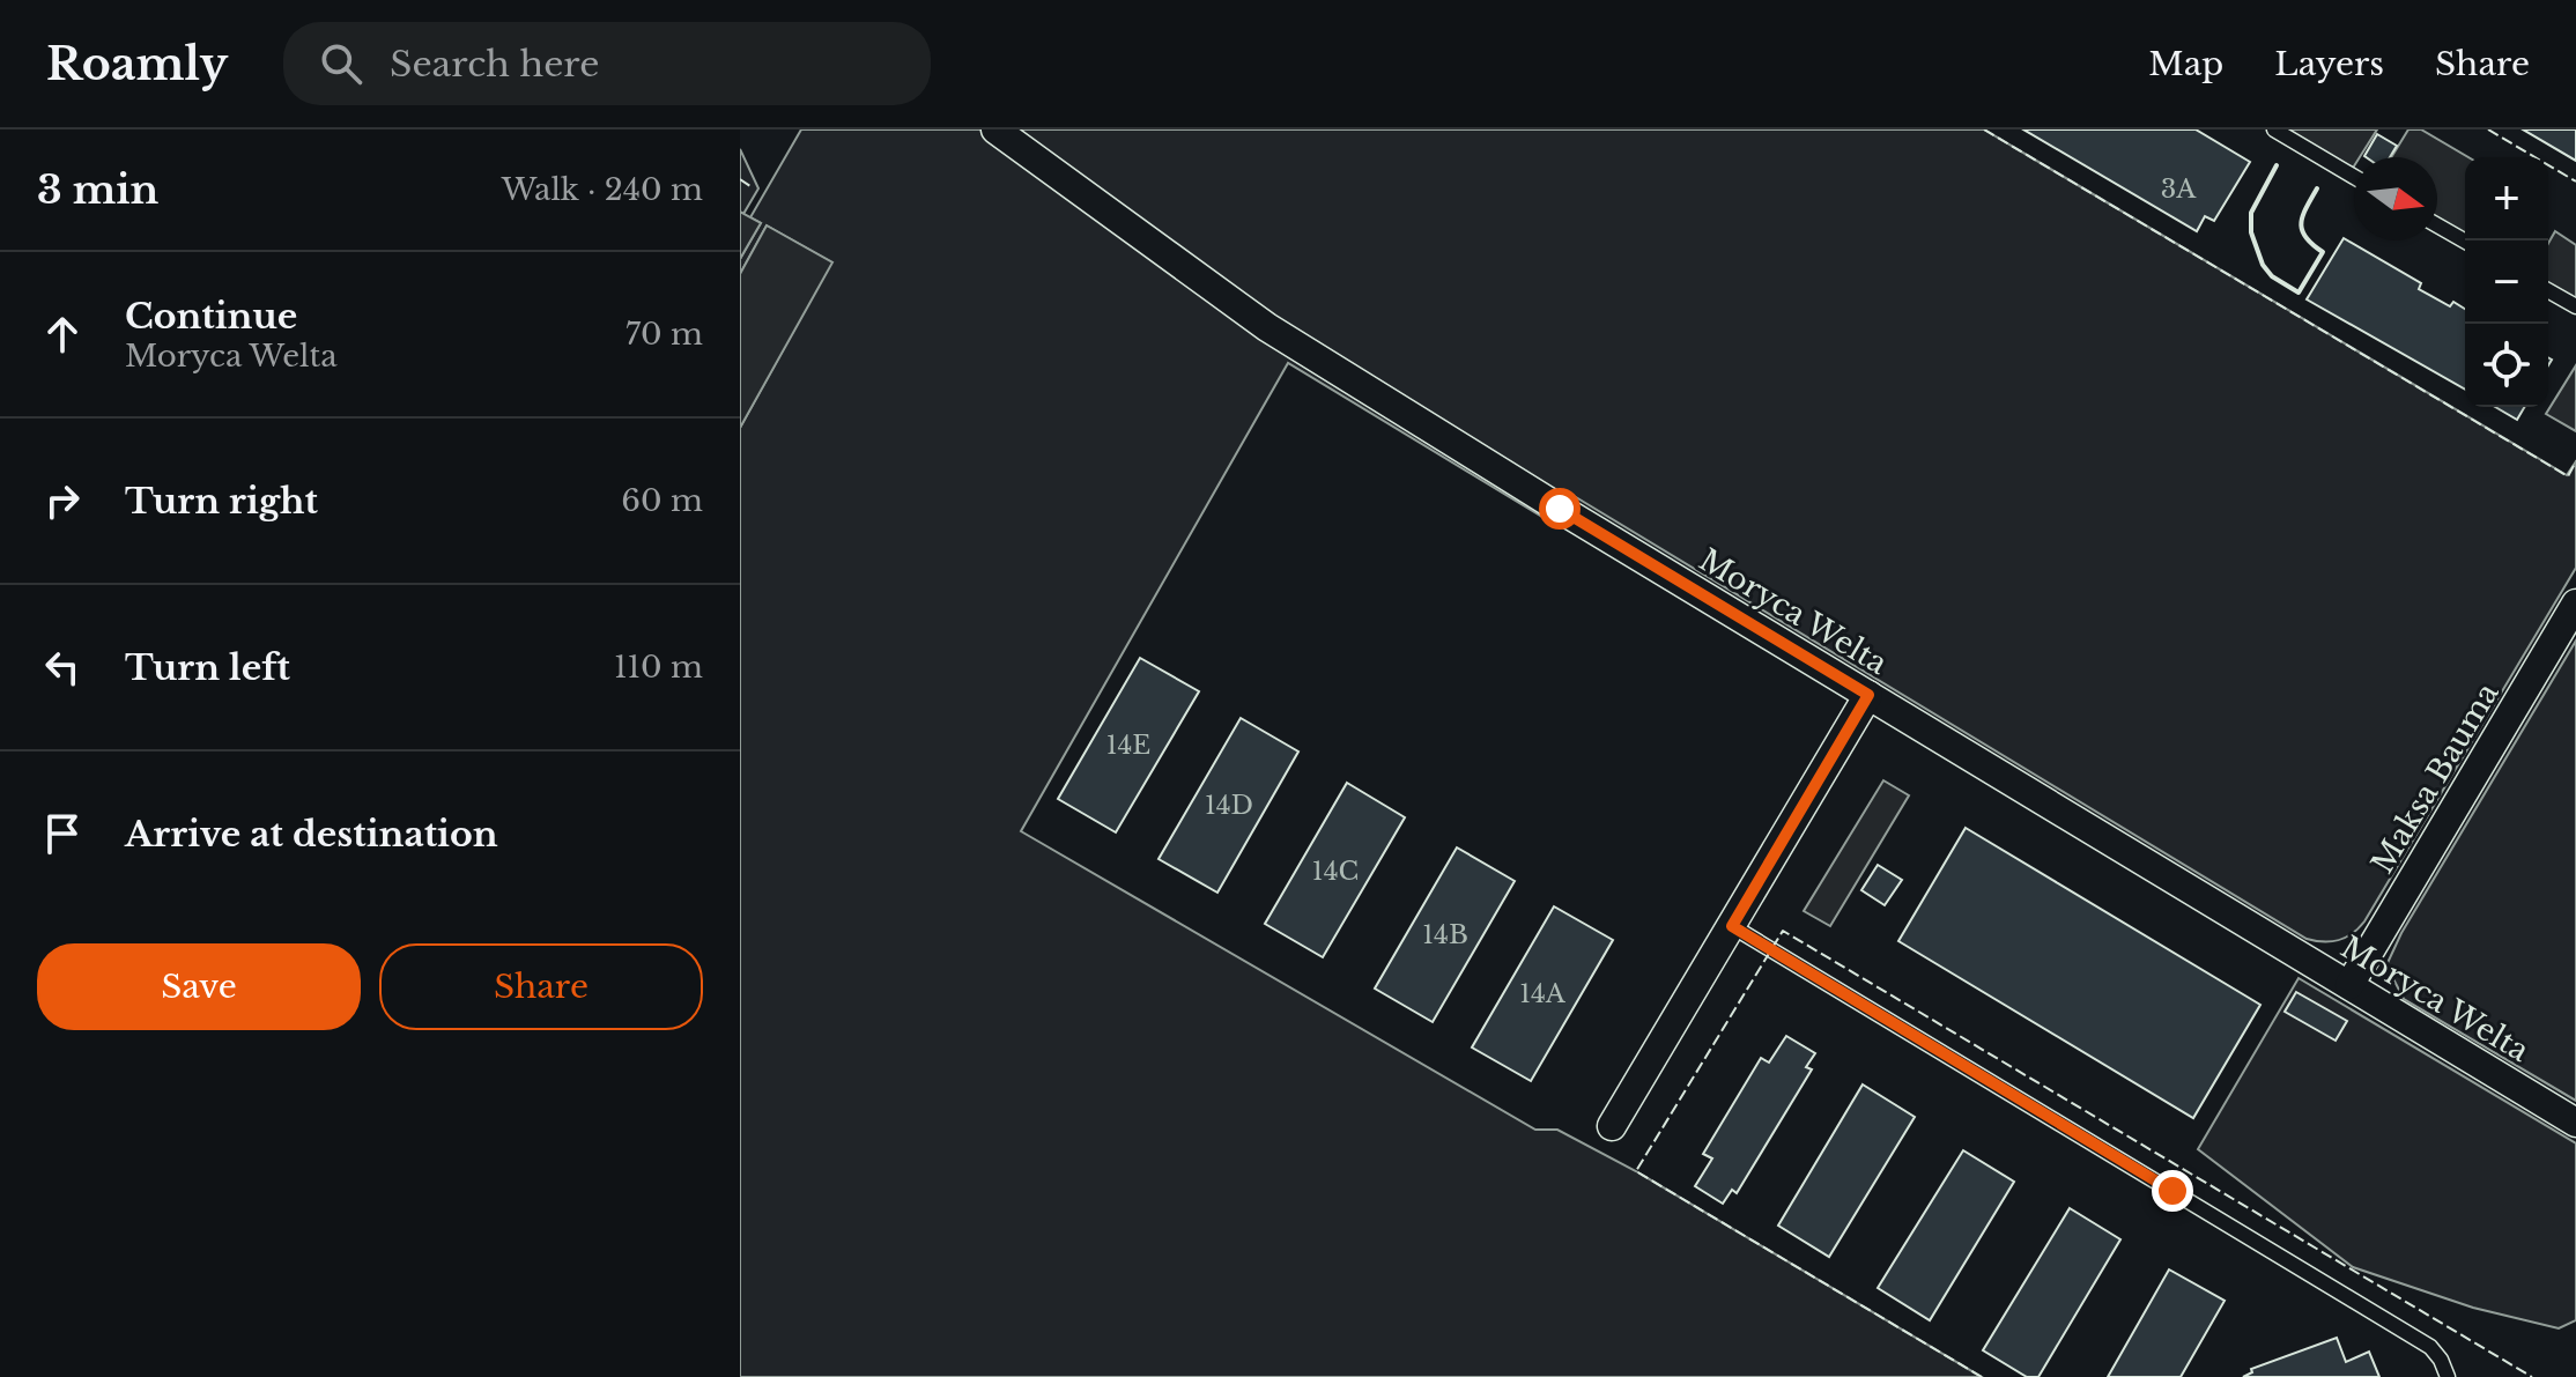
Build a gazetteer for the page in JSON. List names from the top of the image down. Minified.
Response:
{"streets":{"street":["Moryca Welta","Maksa Bauma"]},"crossings":[["Moryca Welta","Maksa Bauma"]],"house_numbers":["3A","14E","14D","14C","14B","14A"],"north":"right","page":{"header":"Roamly","search":"Search here","nav":["Map","Layers","Share"],"heading":["3 min","Walk · 240 m"],"map_buttons":["+","−"],"list":[["Continue","Moryca Welta","70 m"],["Turn right","60 m"],["Turn left","110 m"],"Arrive at destination"],"buttons":["Save","Share"]}}
